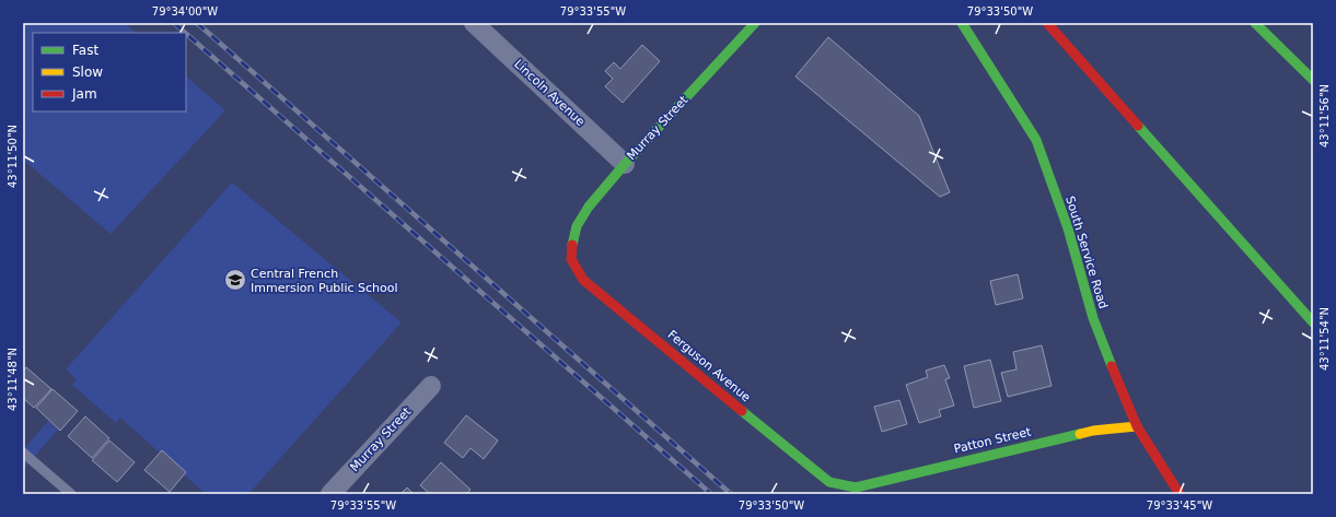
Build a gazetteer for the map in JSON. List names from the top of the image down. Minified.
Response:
{"streets":{"main road":["Murray Street","South Service Road","Ferguson Avenue","Patton Street"],"street":["Lincoln Avenue"]},"crossings":[["Lincoln Avenue","Murray Street"],["Murray Street","Ferguson Avenue"],["South Service Road","Patton Street"],["Ferguson Avenue","Patton Street"]],"places":{"school or university":["Central French Immersion Public School"]},"legend":["Fast","Slow","Jam"],"coordinates":["79°34'00\"W","79°33'55\"W","79°33'50\"W","43°11'56\"N","43°11'50\"N","43°11'54\"N","43°11'48\"N","79°33'45\"W"]}
